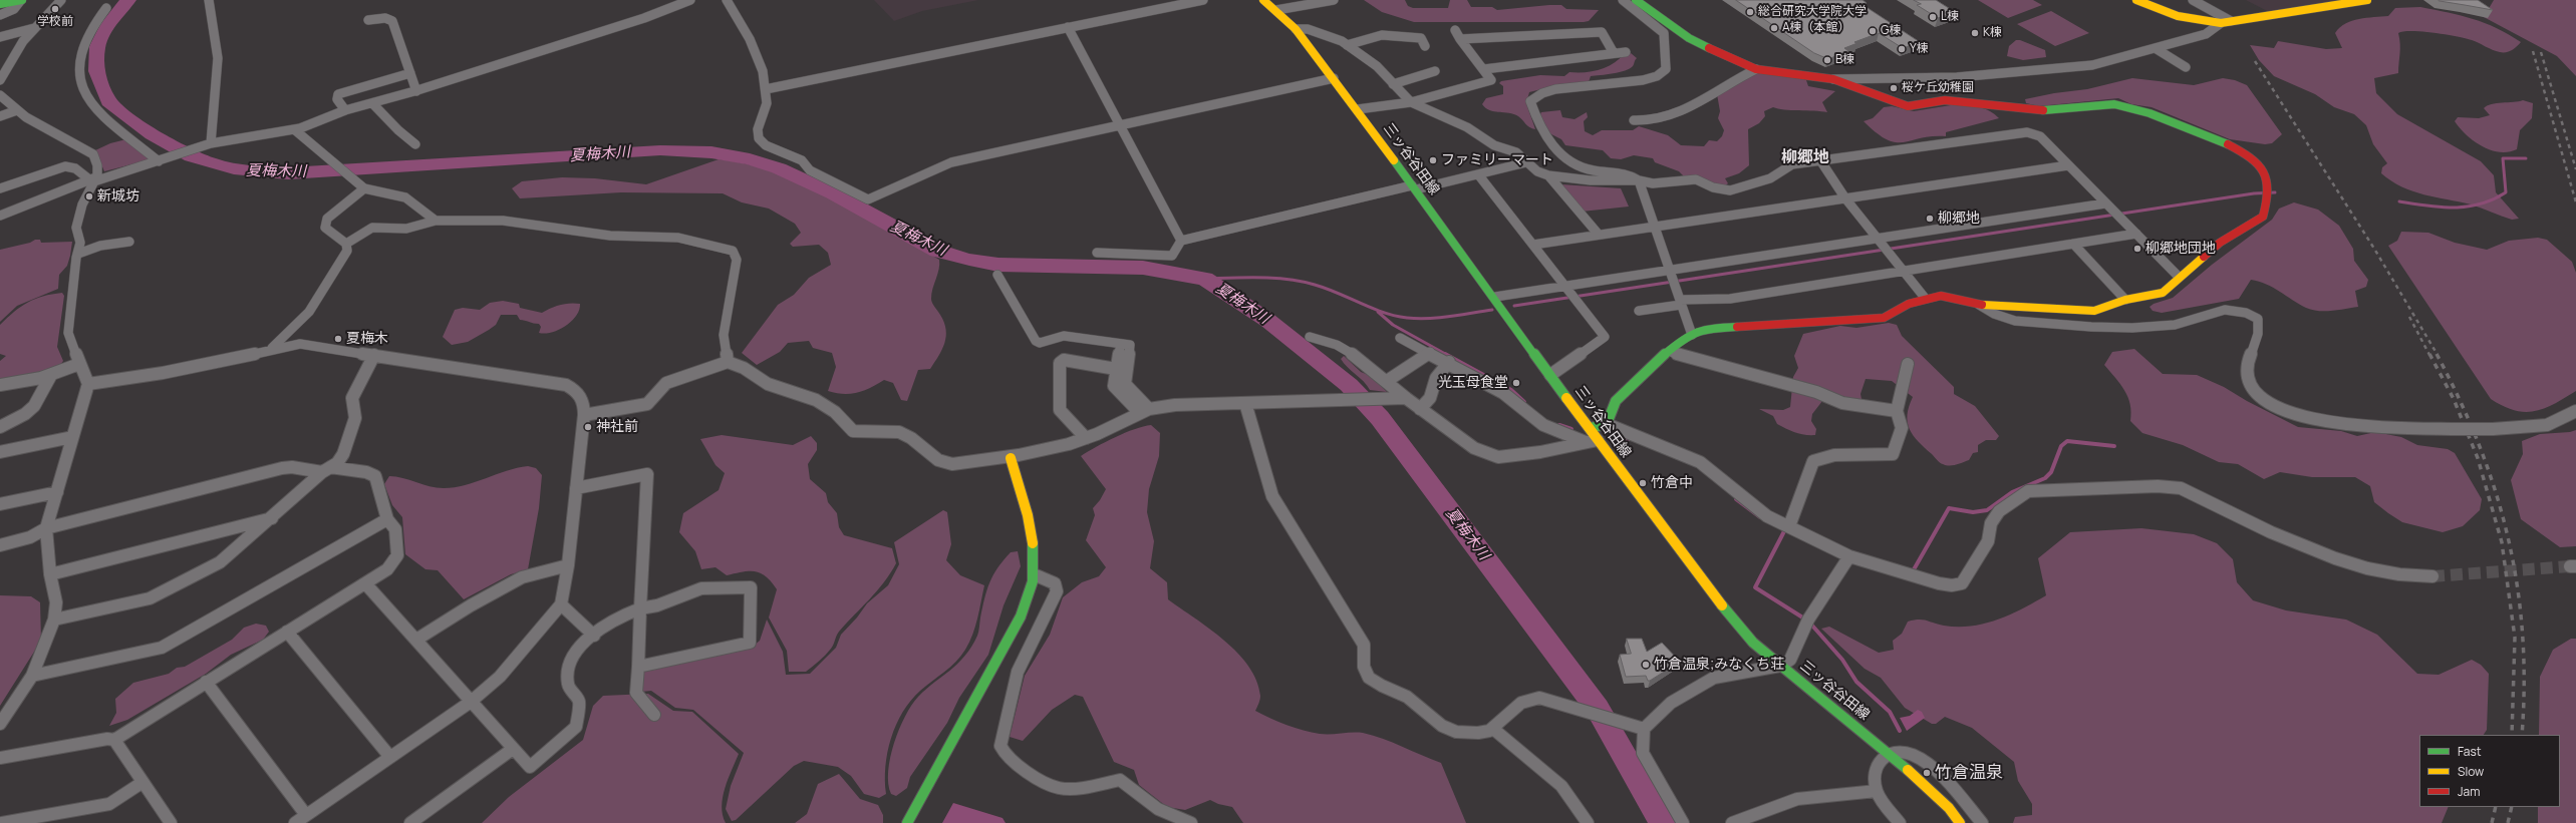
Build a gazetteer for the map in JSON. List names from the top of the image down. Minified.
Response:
{"streets":{"street":["三ッ谷谷田線"]},"districts":["柳郷地"],"water":["夏梅木川"],"places":["学校前","総合研究大学院大学","L棟","A棟（本館）","G棟","K棟","Y棟","B棟","桜ケ丘幼稚園","ファミリーマート","新城坊","柳郷地","柳郷地団地","夏梅木","光玉母食堂","神社前","竹倉中","竹倉温泉;みなくち荘","竹倉温泉"],"legend":["Fast","Slow","Jam"]}
